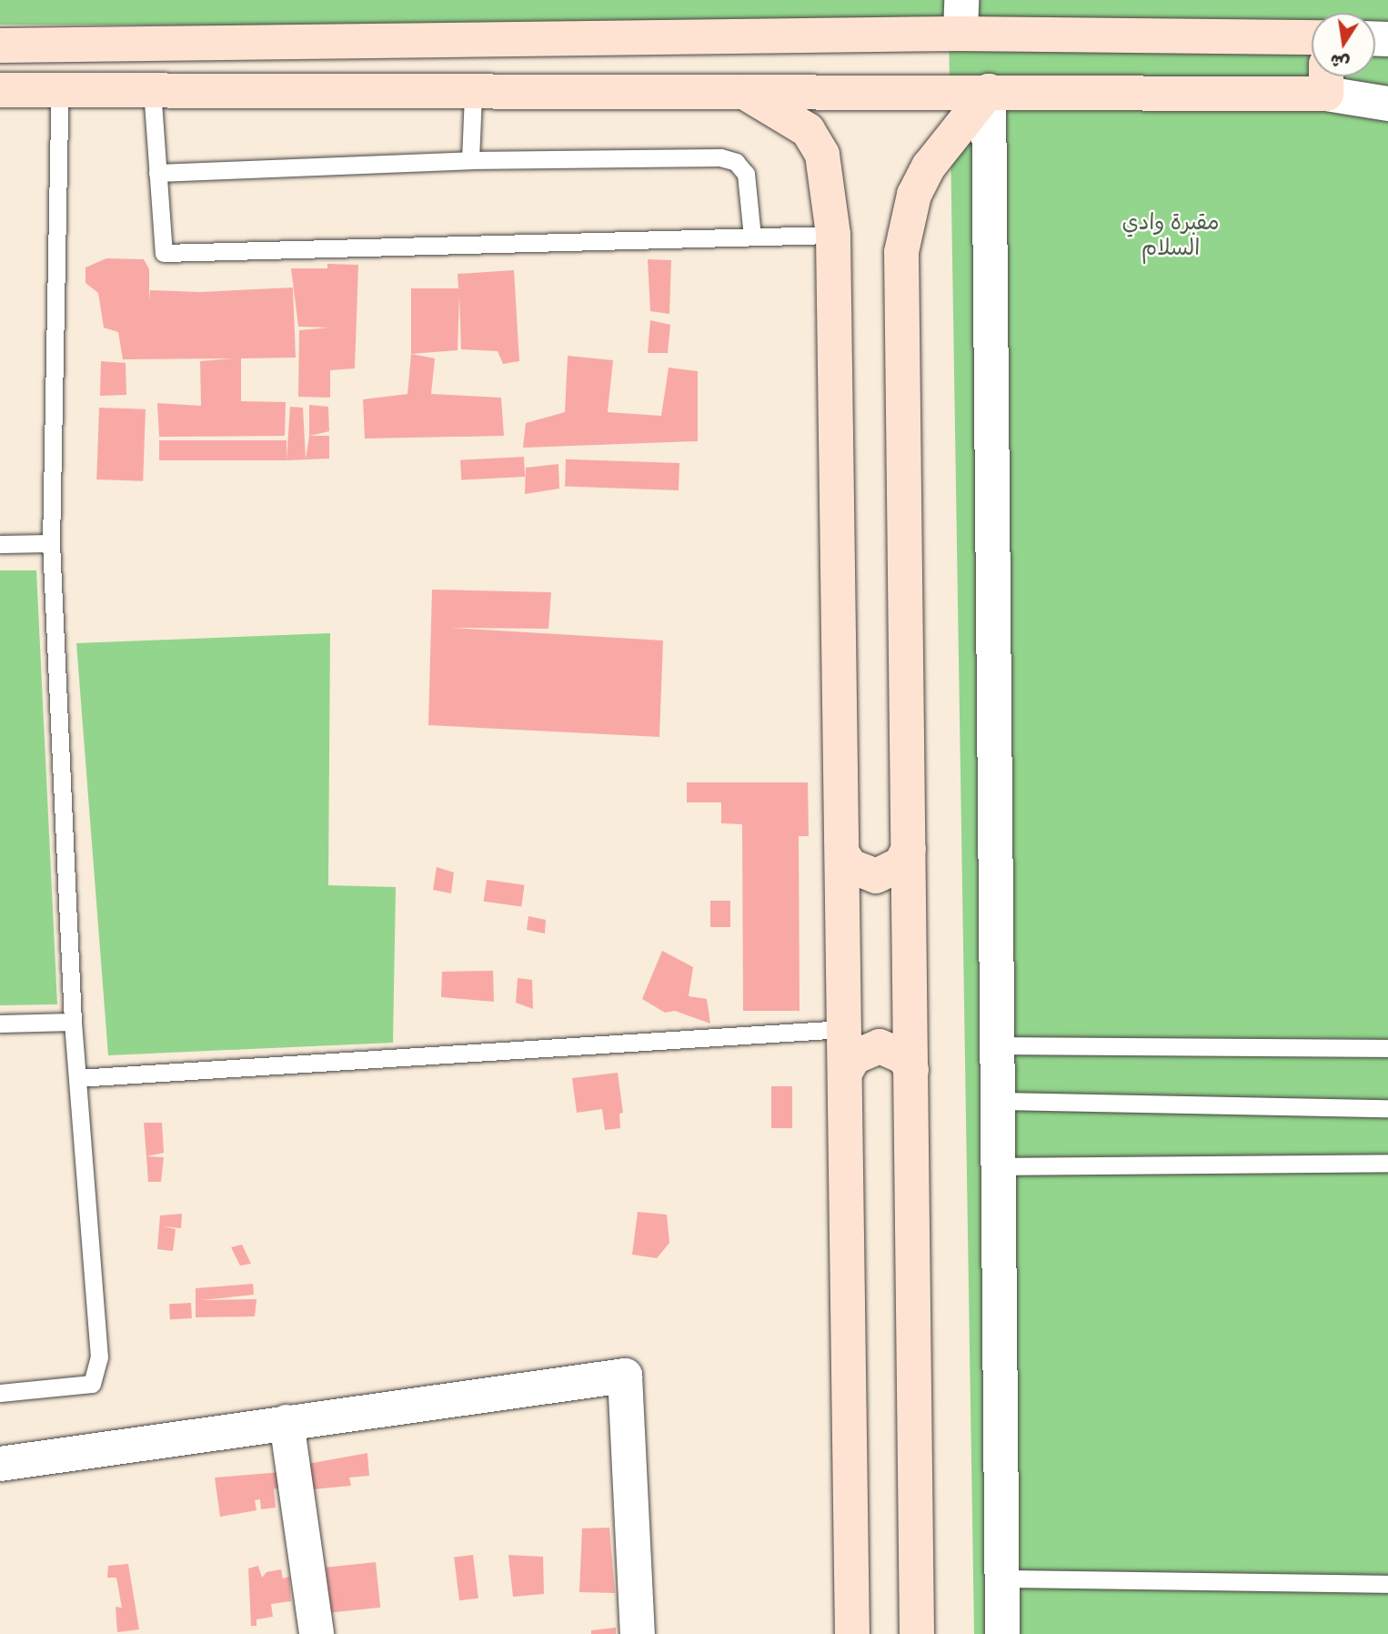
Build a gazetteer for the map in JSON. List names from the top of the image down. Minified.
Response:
{"parks":["مقبرة وادي السلام"],"north":"bottom"}
